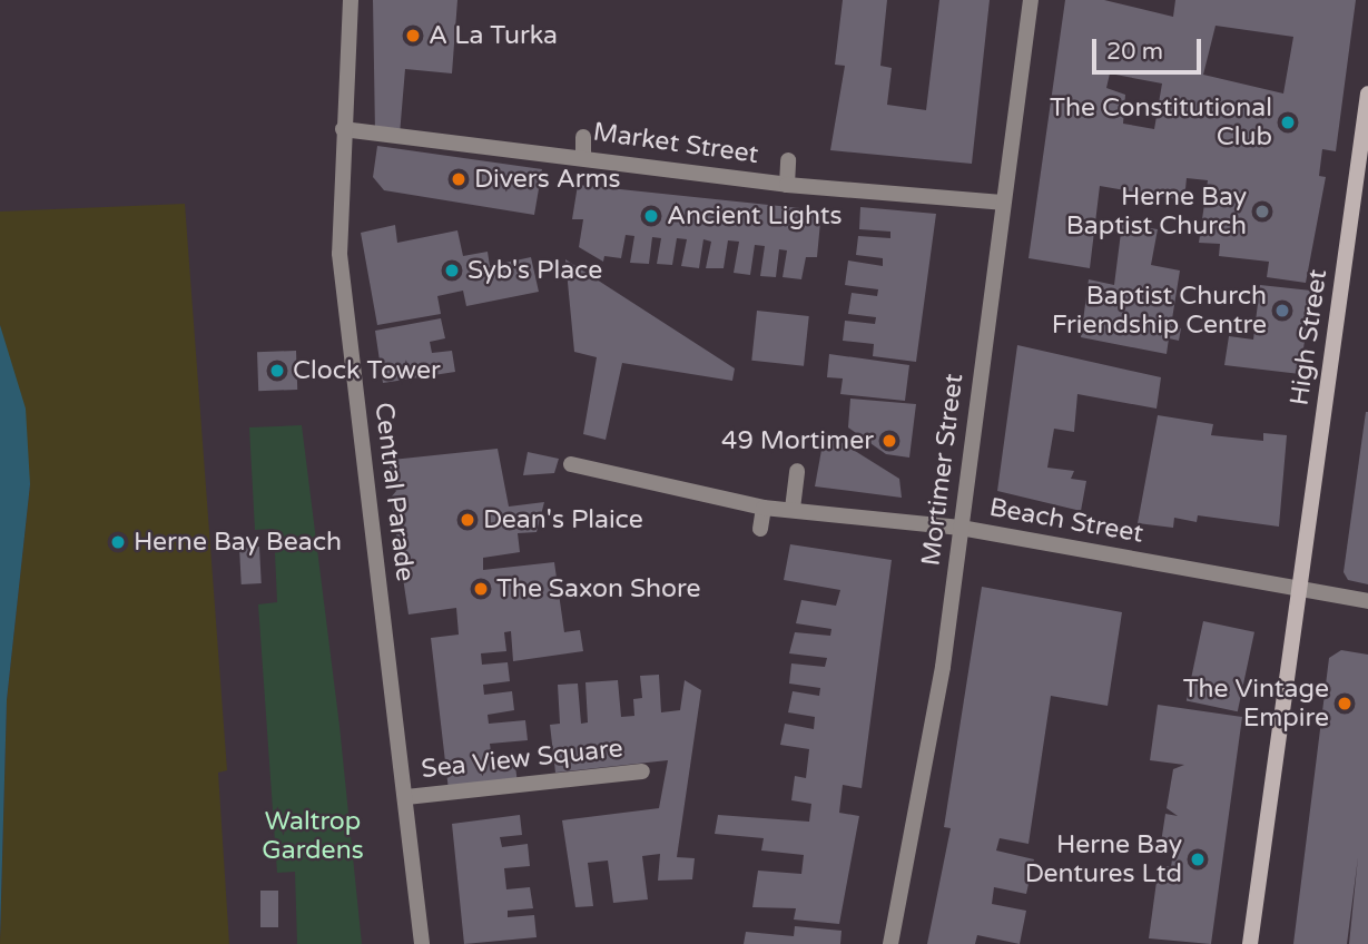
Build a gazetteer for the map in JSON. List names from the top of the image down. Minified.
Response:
{"streets":{"main road":["High Street"],"street":["Market Street","Mortimer Street","Central Parade","Beach Street","Sea View Square"]},"crossings":[["Market Street","Mortimer Street"],["Market Street","Central Parade"],["High Street","Beach Street"],["Mortimer Street","Beach Street"],["Central Parade","Sea View Square"]],"parks":["Waltrop Gardens"],"places":["A La Turka","The Constitutional Club","Divers Arms","Herne Bay Baptist Church","Ancient Lights","Syb's Place","Baptist Church Friendship Centre","Clock Tower","49 Mortimer","Dean's Plaice","Herne Bay Beach","The Saxon Shore","The Vintage Empire","Herne Bay Dentures Ltd"],"scale_bar":"20 m"}
